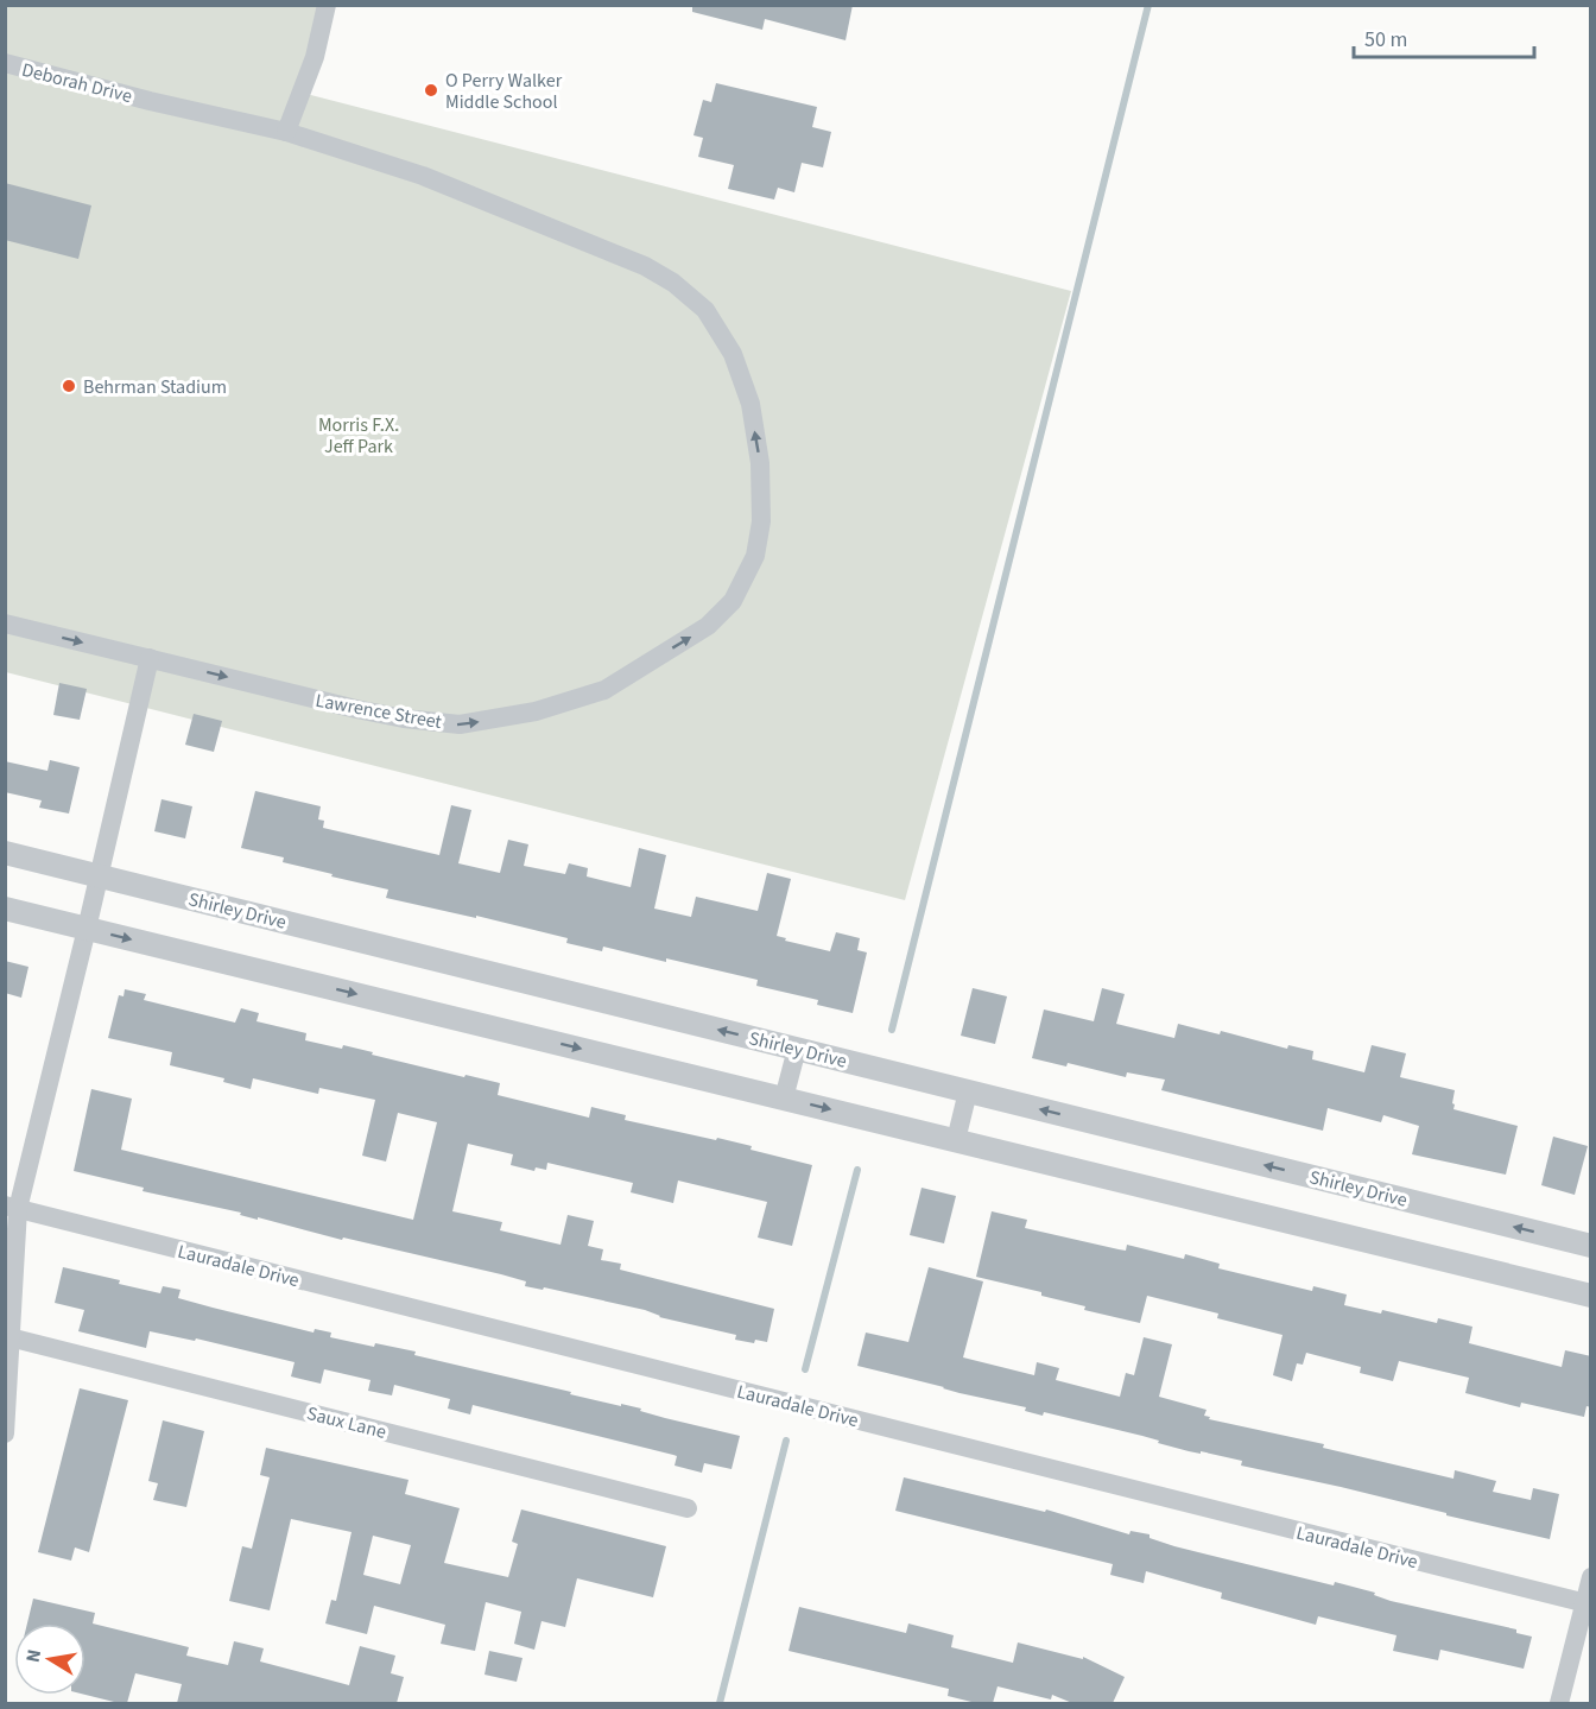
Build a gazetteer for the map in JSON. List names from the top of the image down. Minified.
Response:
{"streets":{"street":["Deborah Drive","Lawrence Street","Shirley Drive","Lauradale Drive","Saux Lane"]},"crossings":[["Deborah Drive","Lawrence Street"]],"parks":["Morris F.X. Jeff Park"],"places":["O Perry Walker Middle School","Behrman Stadium"],"scale_bar":"50 m","north":"left"}
